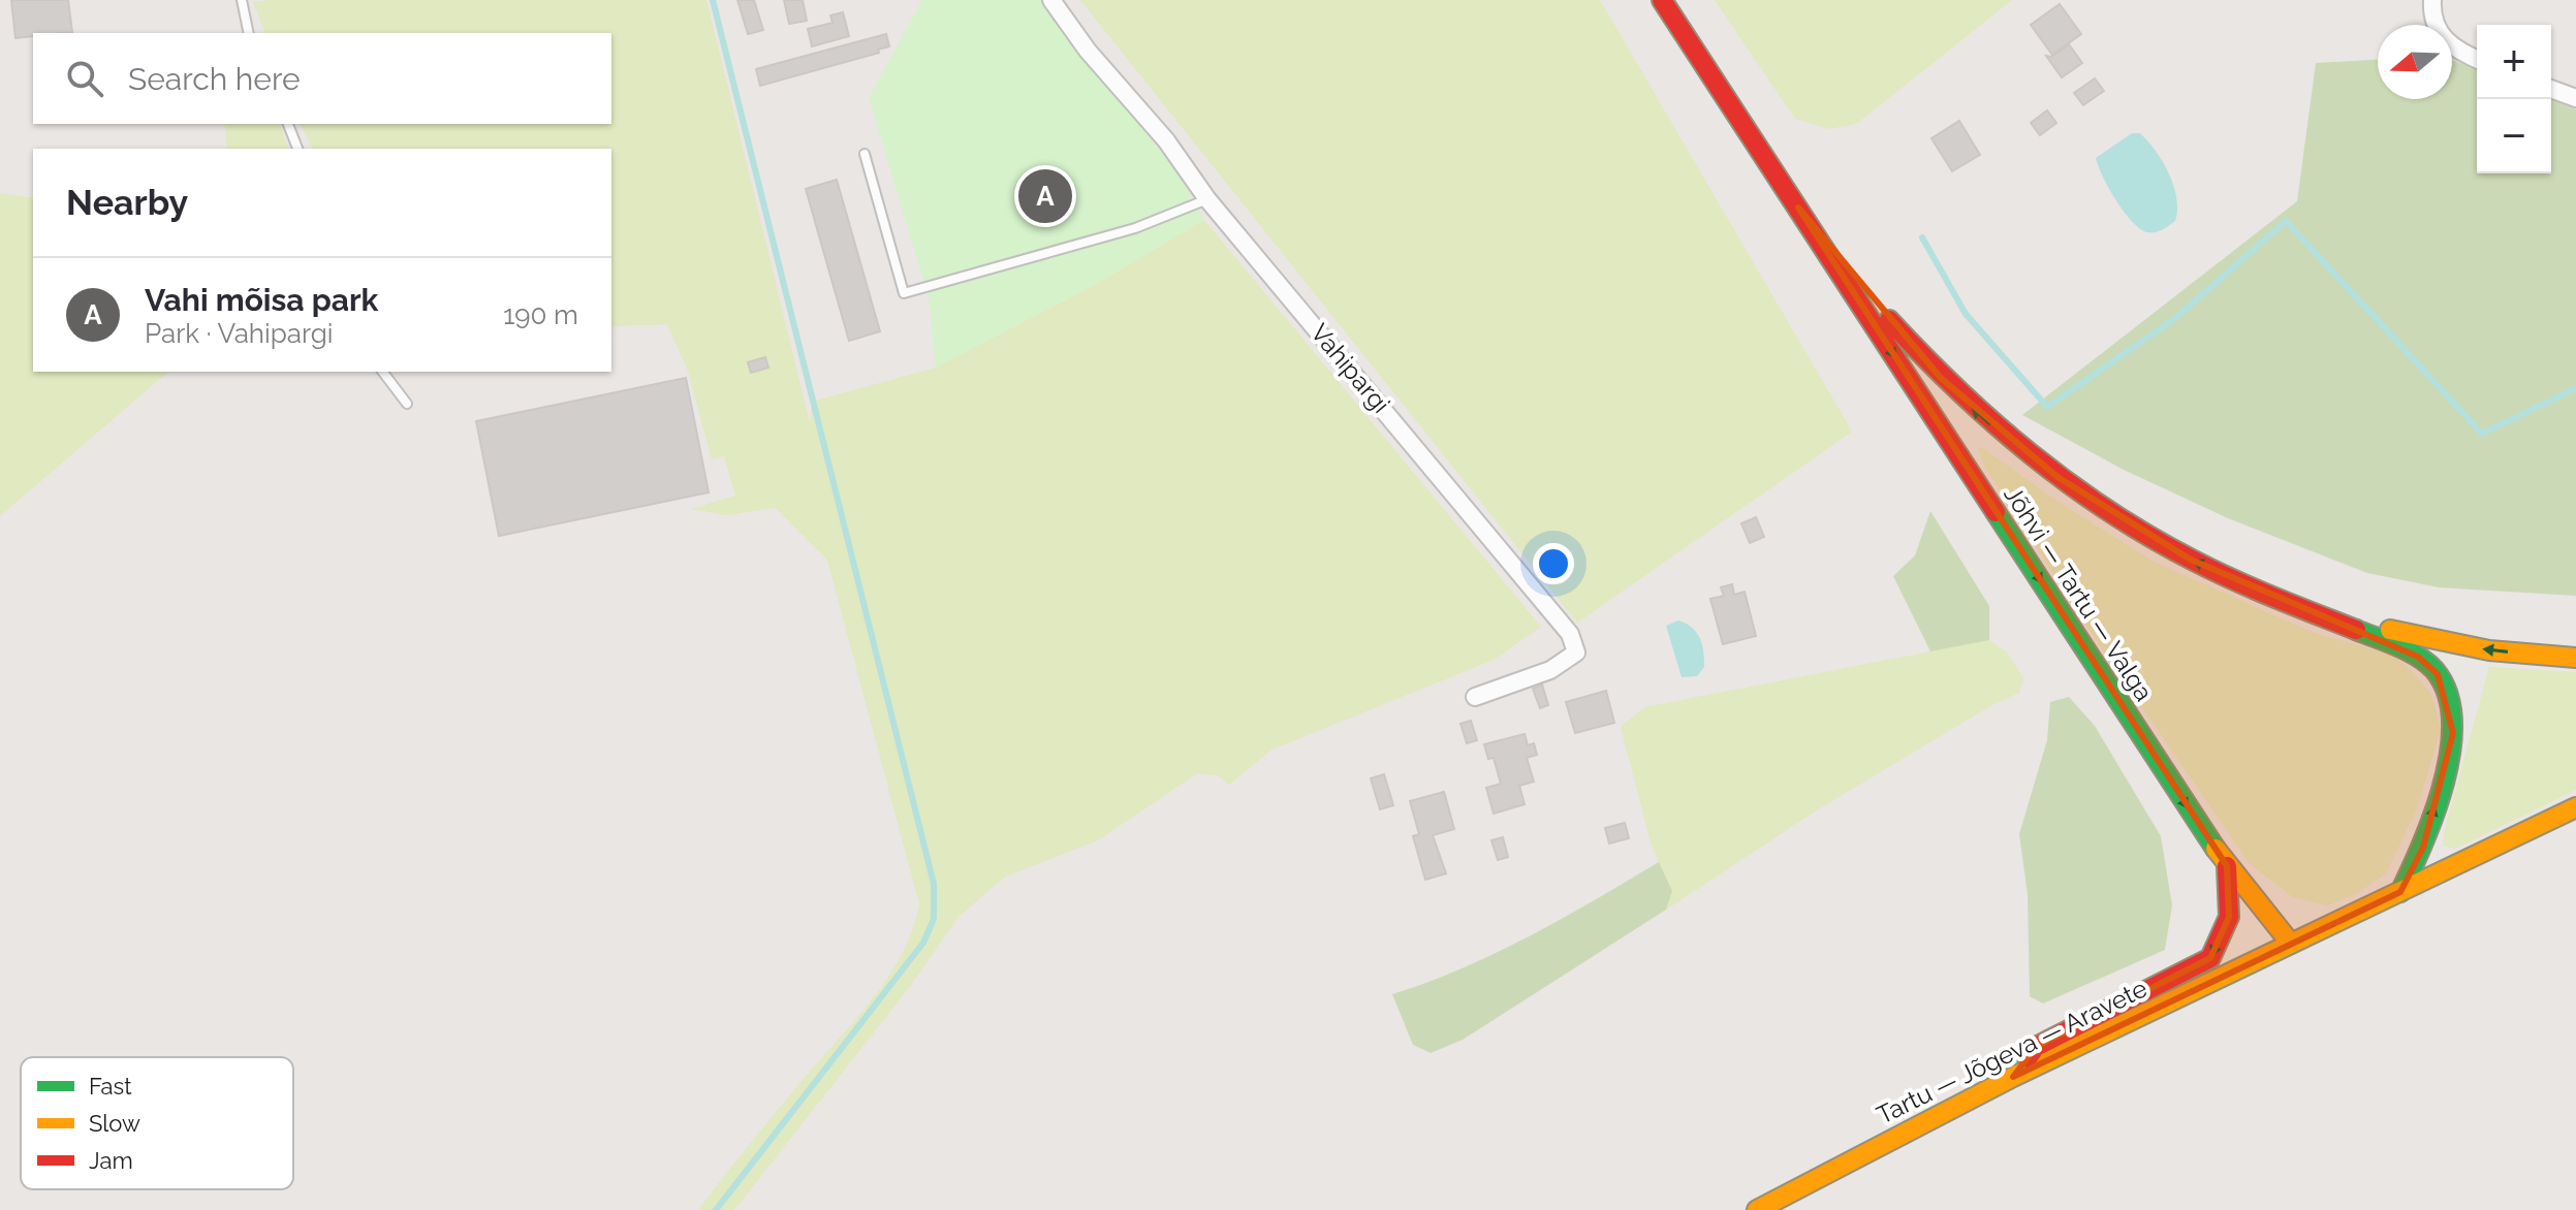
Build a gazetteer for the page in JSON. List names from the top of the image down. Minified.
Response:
{"streets":{"main road":["Jõhvi — Tartu — Valga","Tartu — Jõgeva — Aravete"],"street":["Vahipargi"]},"crossings":[["Jõhvi — Tartu — Valga","Tartu — Jõgeva — Aravete"]],"legend":["Fast","Slow","Jam"],"north":"left","page":{"map_buttons":["+","−"],"search":"Search here","heading":"Nearby","pins":"A","list":[{"mark":"A","name":"Vahi mõisa park","note":"Park · Vahipargi","value":"190 m"}]}}
